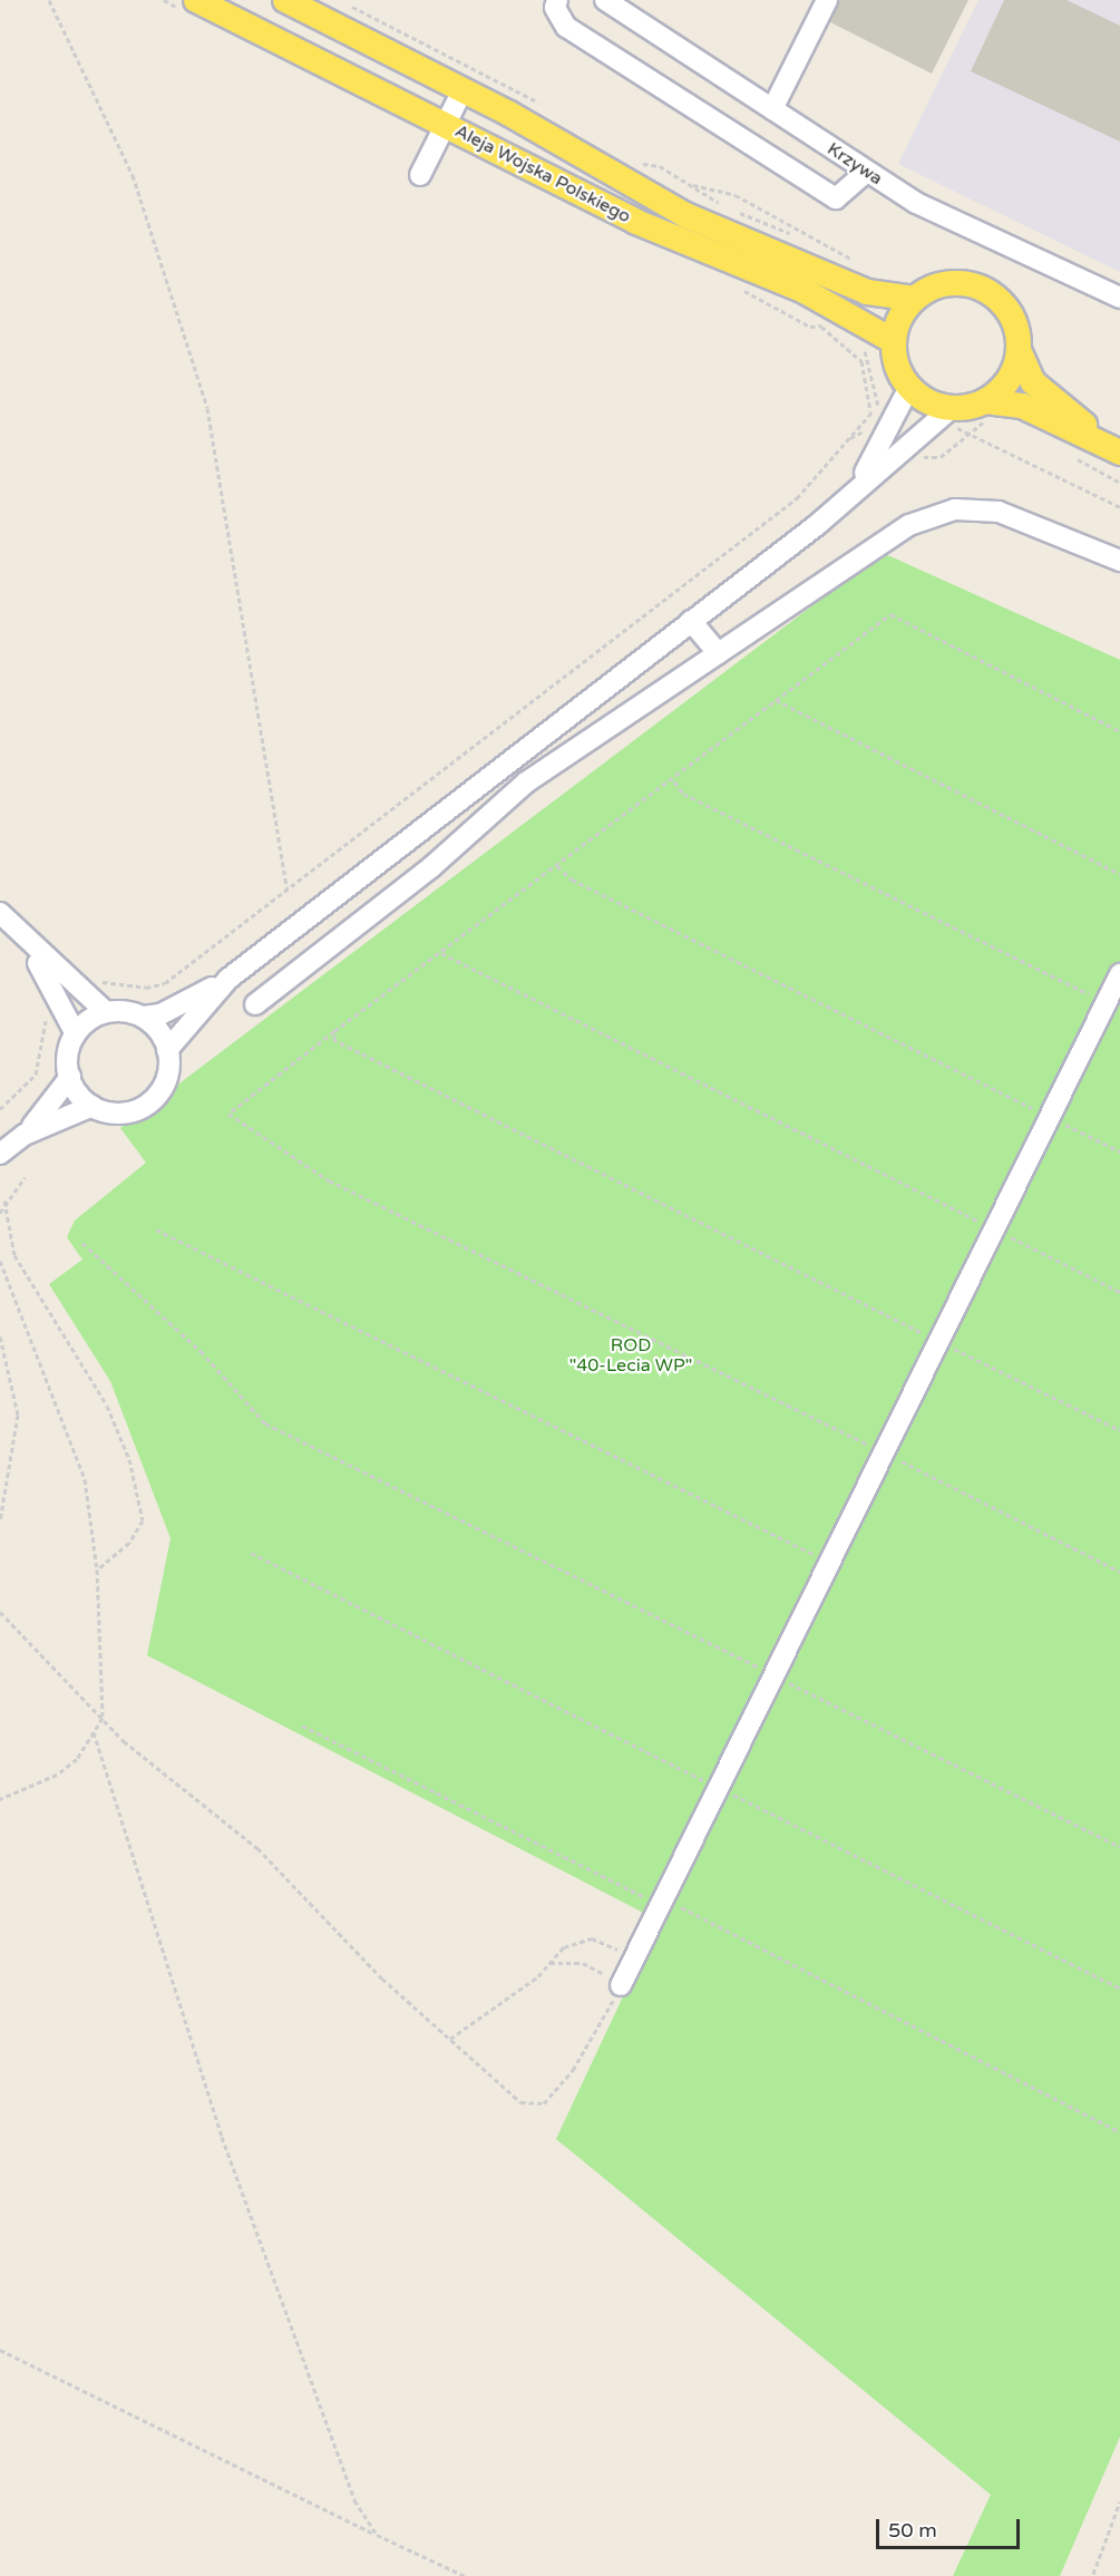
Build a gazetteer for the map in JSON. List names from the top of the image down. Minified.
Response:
{"streets":{"main road":["Aleja Wojska Polskiego"],"street":["Krzywa"]},"parks":["ROD \"40-Lecia WP\""],"scale_bar":"50 m"}
